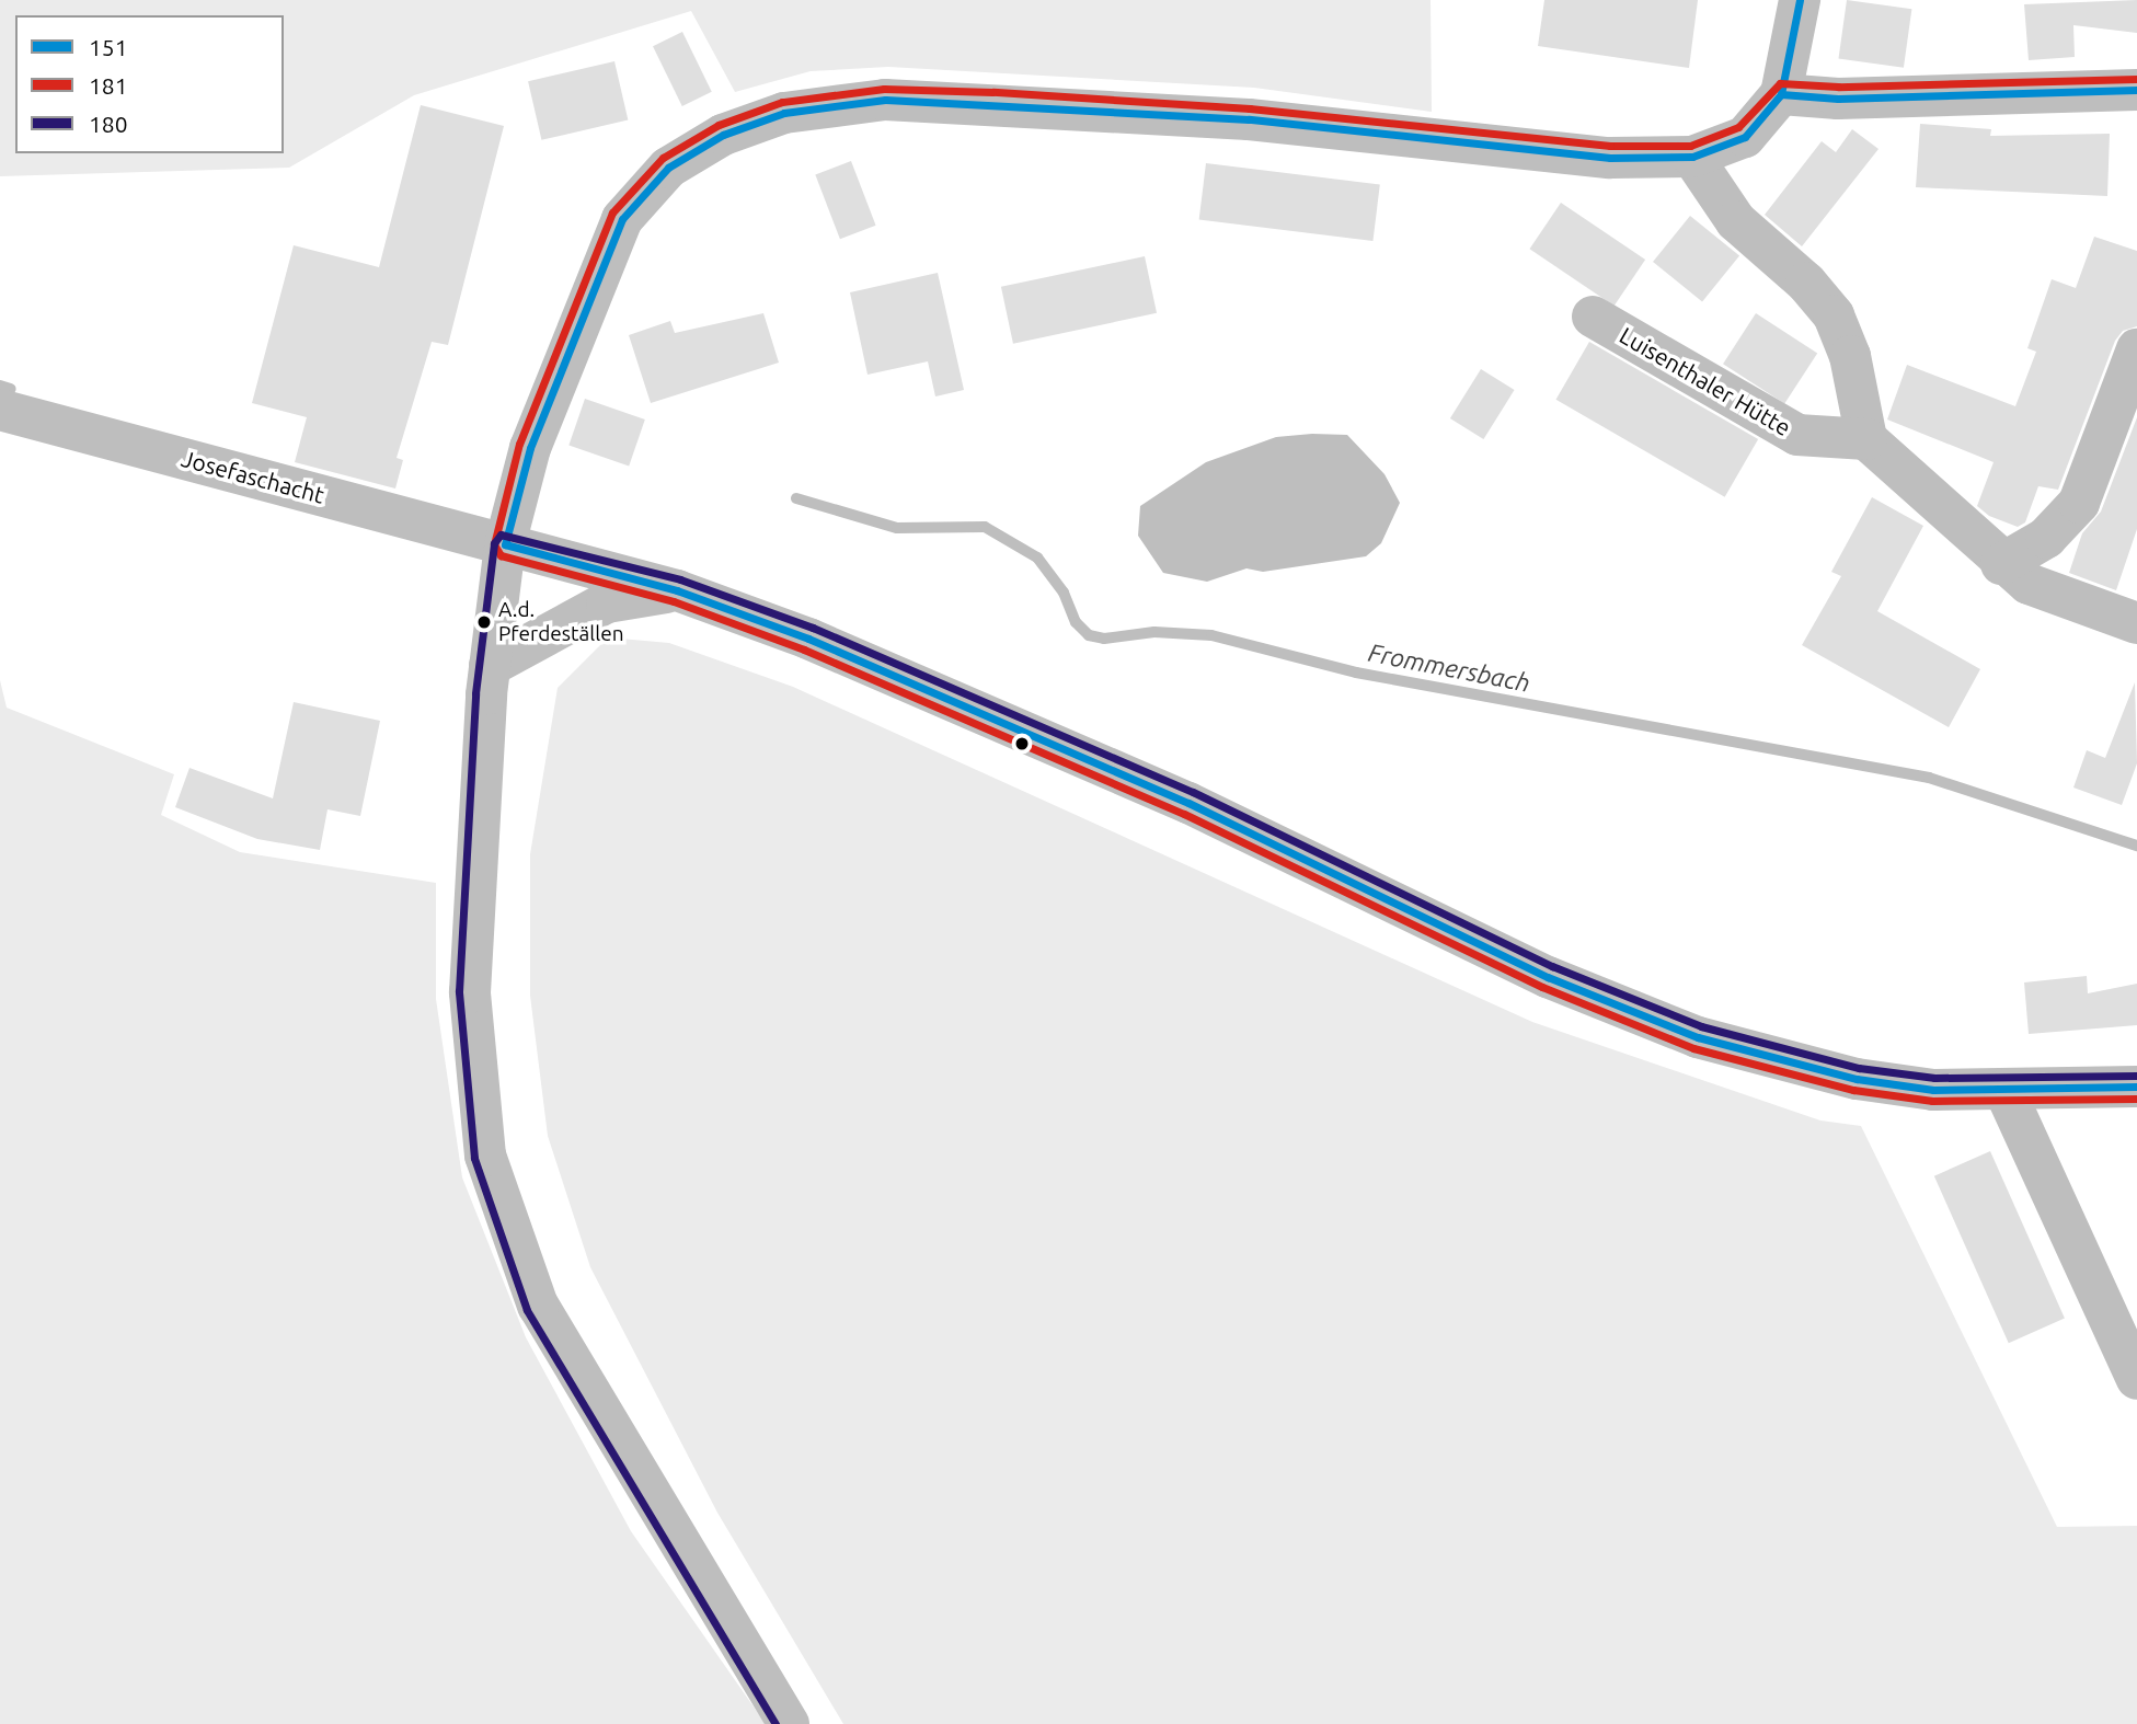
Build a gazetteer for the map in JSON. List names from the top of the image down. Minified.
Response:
{"streets":{"street":["Luisenthaler Hütte","Josefaschacht"]},"water":["Frommersbach"],"places":["A.d. Pferdeställen"],"lines":["transit line 151","transit line 181","transit line 180"],"legend":["151","181","180"]}
